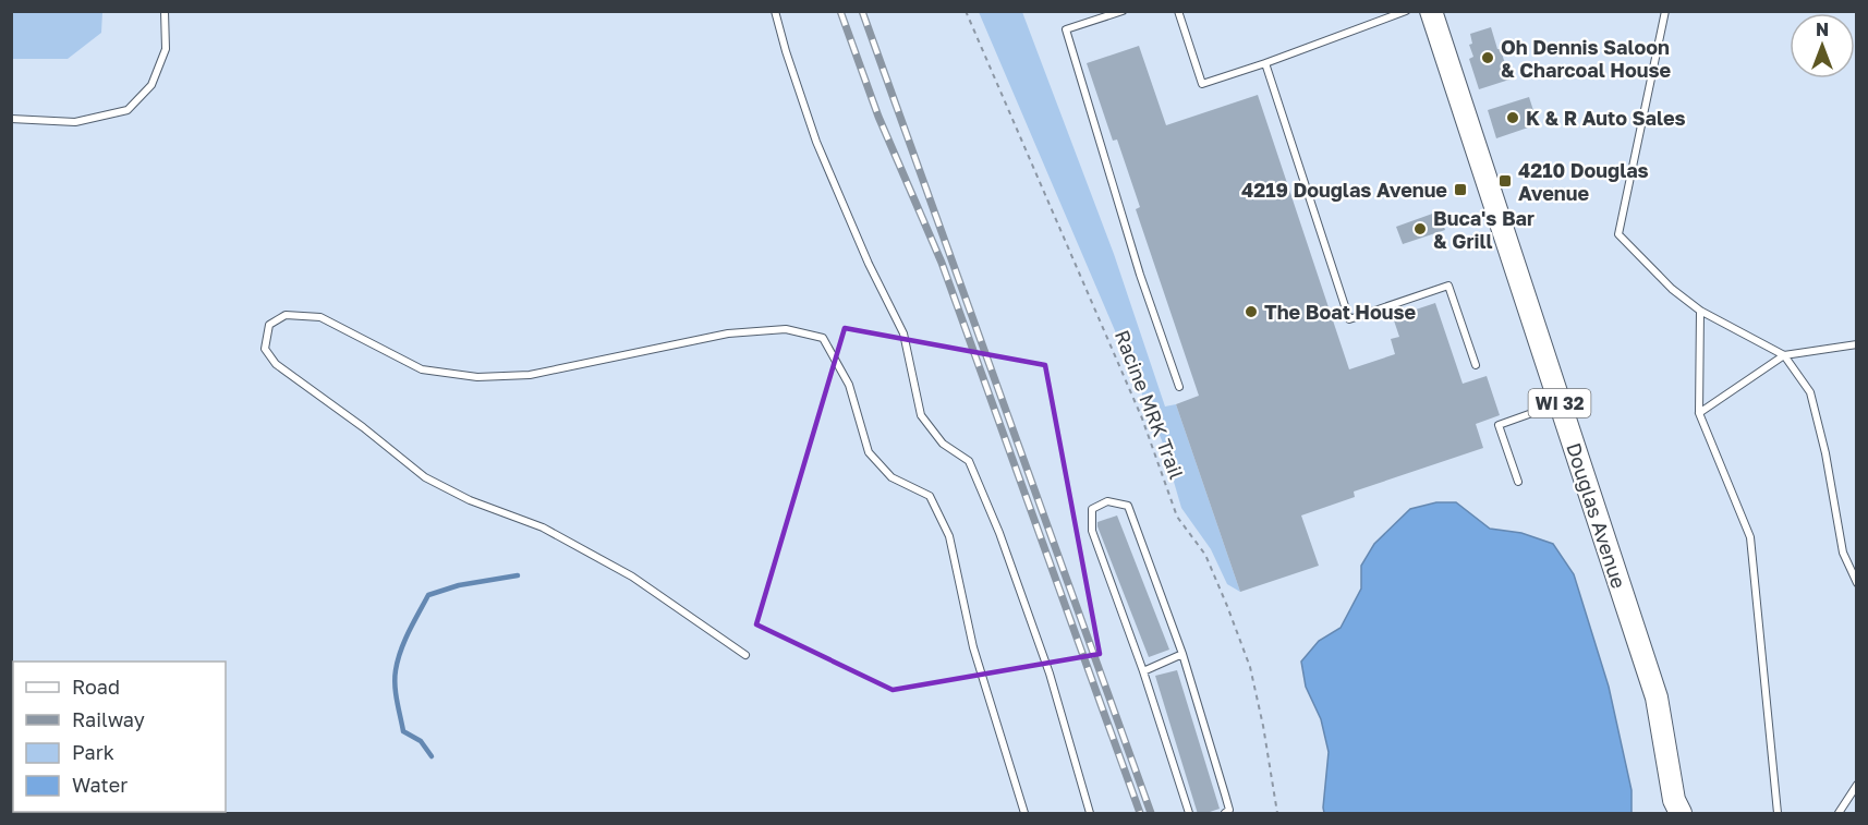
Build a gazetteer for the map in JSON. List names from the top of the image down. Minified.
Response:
{"streets":{"main road":["WI 32","Douglas Avenue"],"path":["Racine MRK Trail"]},"places":{"other":["Oh Dennis Saloon & Charcoal House","K & R Auto Sales","Buca's Bar & Grill","The Boat House"],"transit":["4210 Douglas Avenue","4219 Douglas Avenue"]},"legend":["Road","Railway","Park","Water"],"north":"top"}
